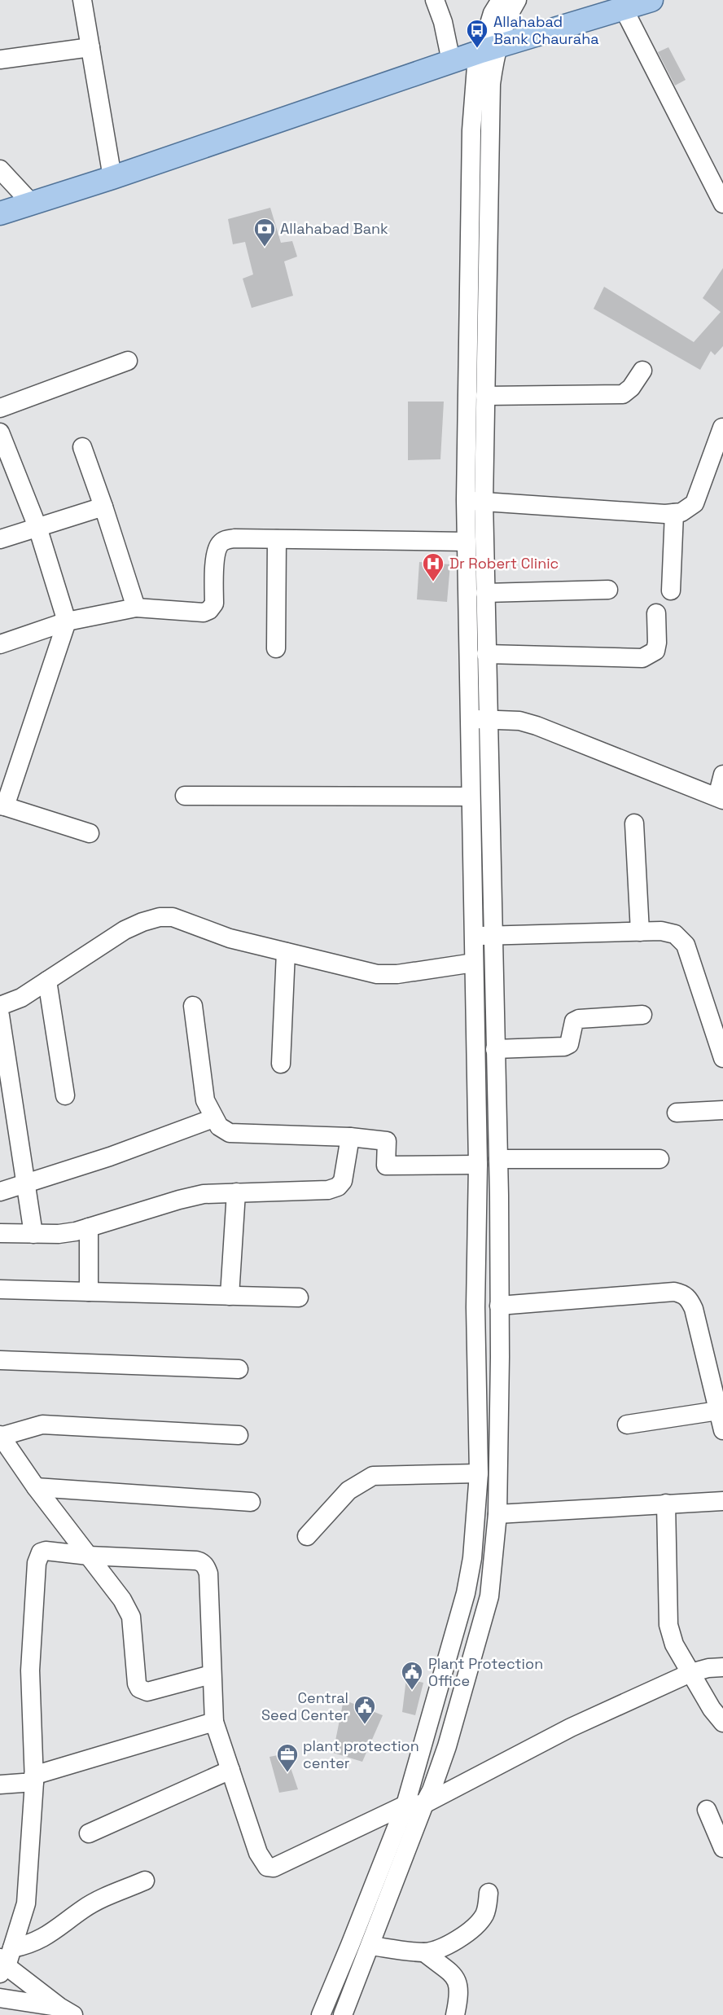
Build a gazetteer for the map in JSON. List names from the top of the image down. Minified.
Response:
{"places":{"bus stop":["Allahabad Bank Chauraha"],"bank":["Allahabad Bank"],"hospital":["Dr Robert Clinic"],"public building":["Plant Protection Office","Central Seed Center"],"office":["plant protection center"]}}
